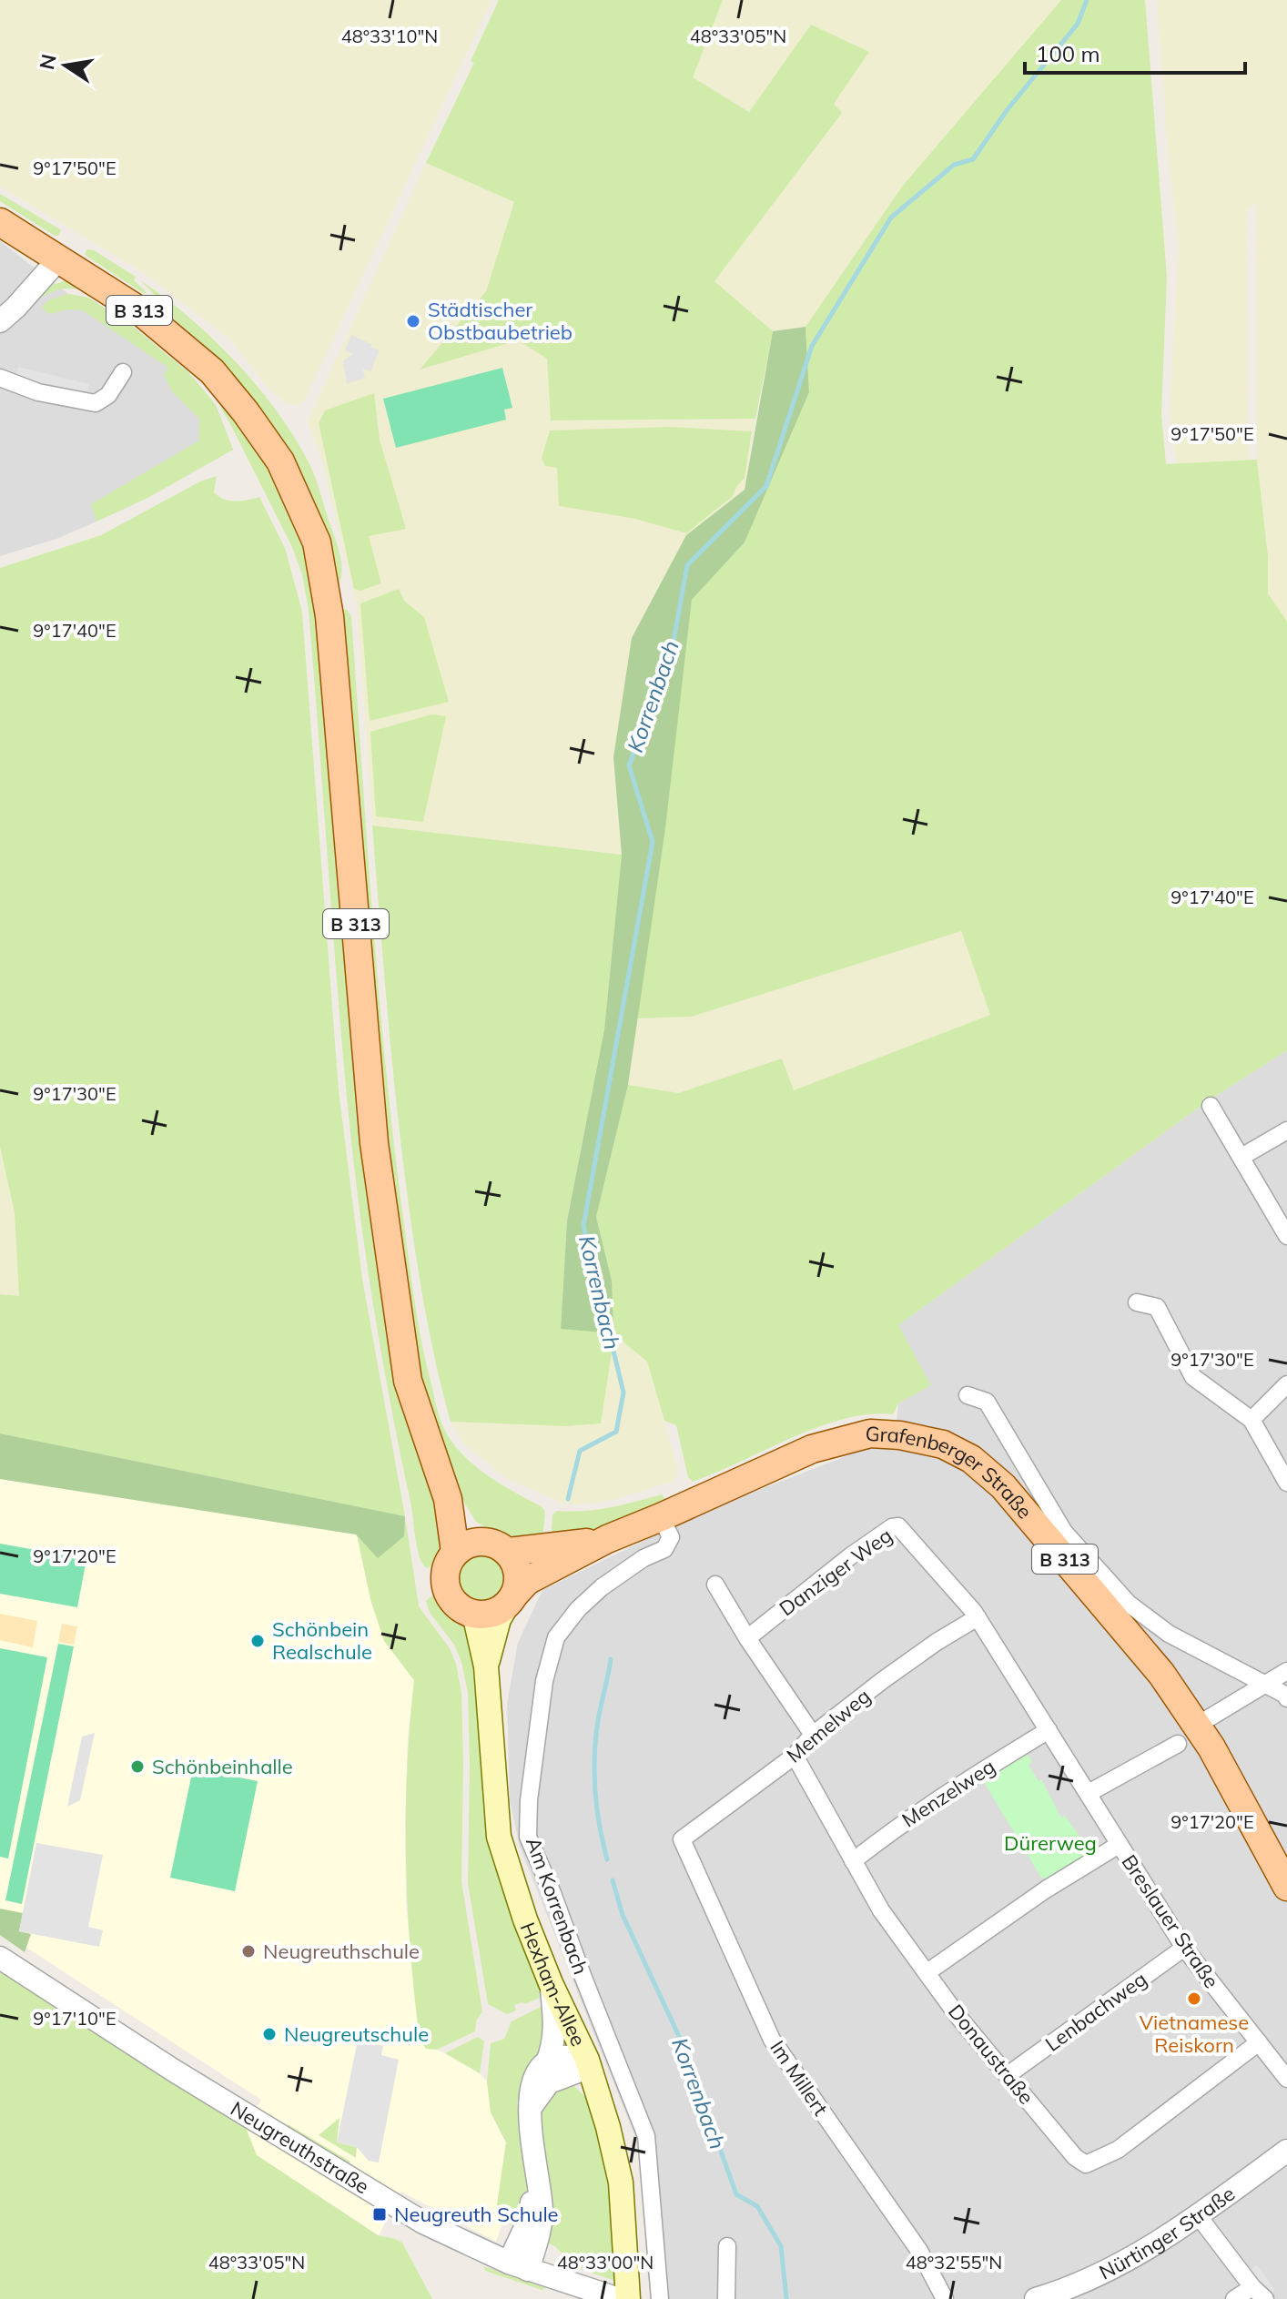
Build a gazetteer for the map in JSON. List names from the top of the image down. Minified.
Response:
{"streets":{"main road":["B 313","Grafenberger Straße","Hexham-Allee"],"street":["Danziger Weg","Memelweg","Menzelweg","Am Korrenbach","Breslauer Straße","Lenbachweg","Donaustraße","Im Millert","Neugreuthstraße","Nürtinger Straße"]},"crossings":[["B 313","Grafenberger Straße"],["B 313","Hexham-Allee"],["Grafenberger Straße","Am Korrenbach"],["Grafenberger Straße","Hexham-Allee"],["Danziger Weg","Memelweg"],["Danziger Weg","Breslauer Straße"],["Memelweg","Breslauer Straße"],["Memelweg","Donaustraße"],["Memelweg","Im Millert"],["Menzelweg","Breslauer Straße"],["Menzelweg","Donaustraße"],["Breslauer Straße","Lenbachweg"],["Breslauer Straße","Donaustraße"],["Hexham-Allee","Neugreuthstraße"],["Lenbachweg","Donaustraße"]],"water":["Korrenbach"],"parks":["Dürerweg"],"places":{"other":["Städtischer Obstbaubetrieb","Schönbein Realschule","Schönbeinhalle","Neugreuthschule","Vietnamese Reiskorn","Neugreutschule"],"transit":["Neugreuth Schule"]},"scale_bar":"100 m","north":"left","coordinates":["48°33'10\"N","48°33'05\"N","9°17'50\"E","9°17'40\"E","9°17'30\"E","9°17'20\"E","9°17'10\"E","48°33'00\"N","48°32'55\"N"]}
